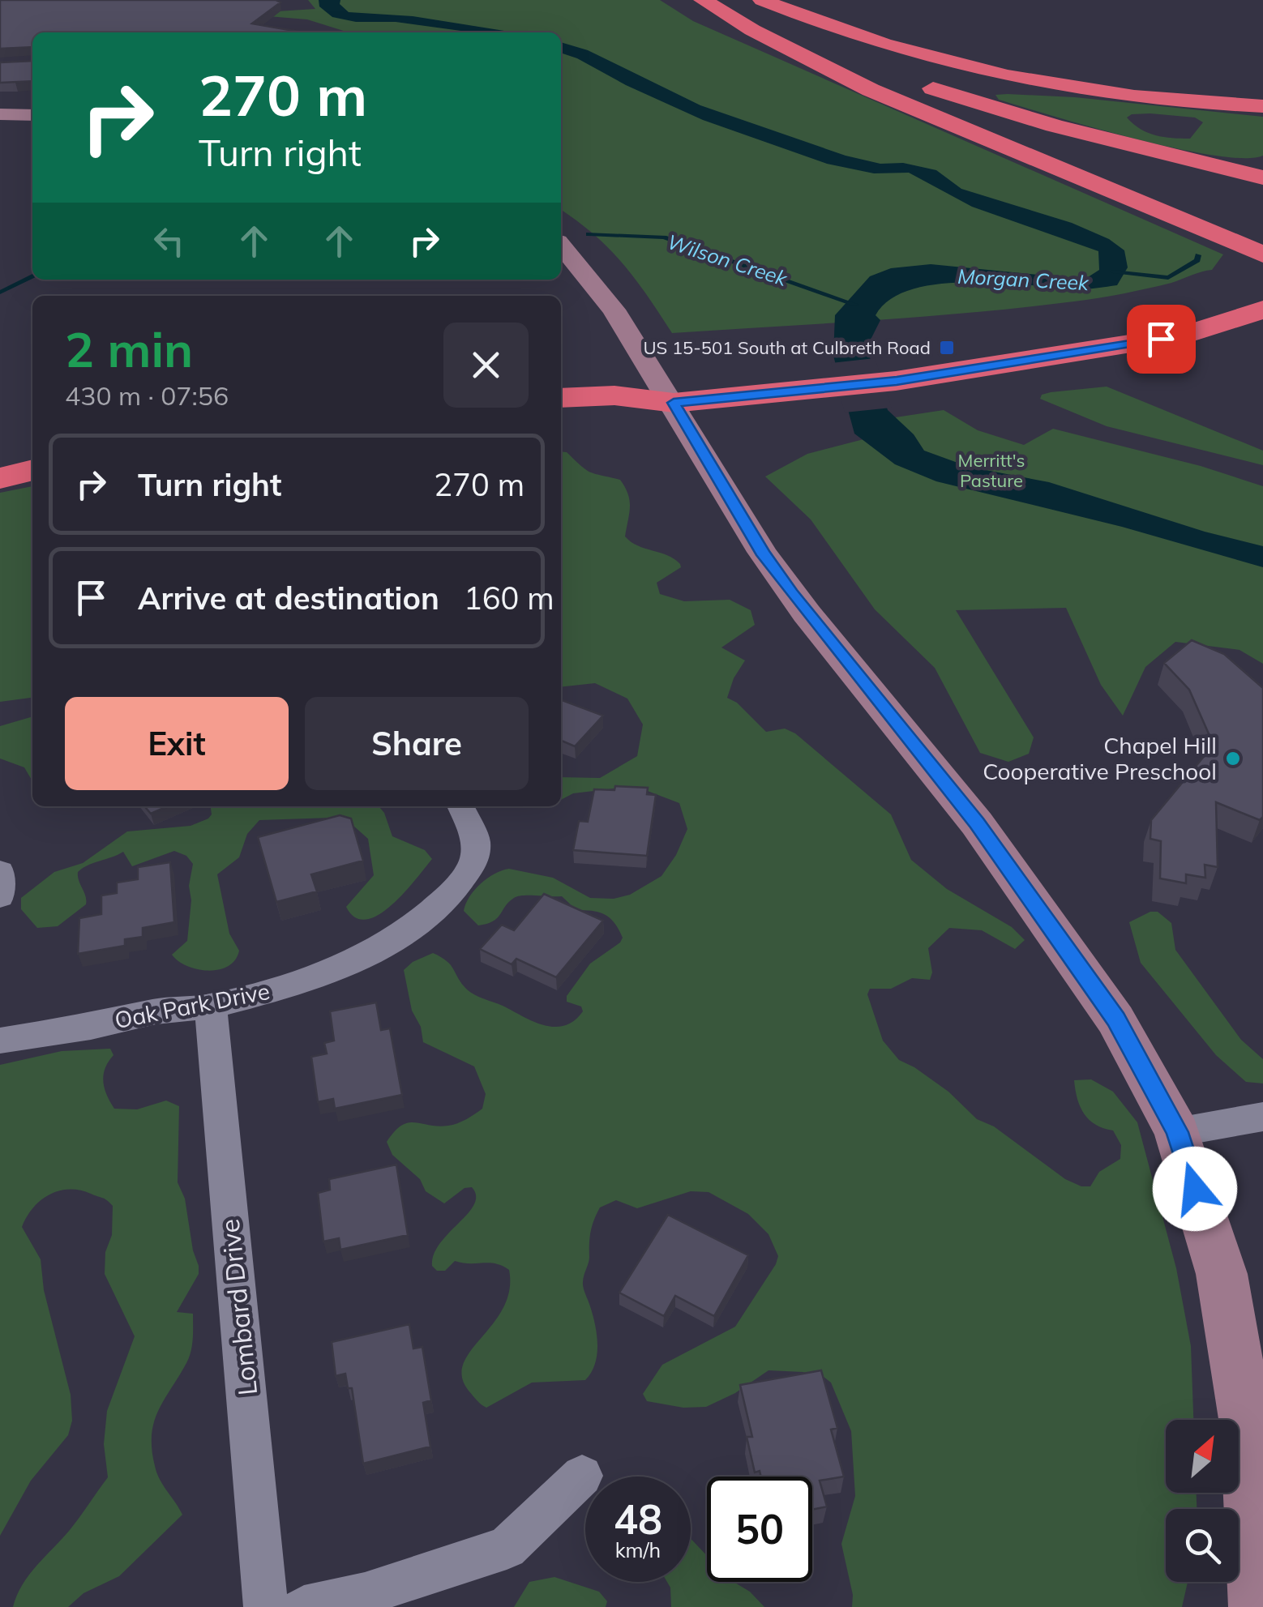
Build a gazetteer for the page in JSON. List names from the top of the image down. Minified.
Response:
{"streets":{"street":["Oak Park Drive","Lombard Drive"]},"crossings":[["Oak Park Drive","Lombard Drive"]],"water":["Wilson Creek","Morgan Creek"],"parks":["Merritt's Pasture"],"places":{"transit":["US 15-501 South at Culbreth Road"],"other":["Chapel Hill Cooperative Preschool"]},"north":"top right","page":{"turn":["270 m","Turn right"],"heading":["2 min","430 m · 07:56"],"list":[{"name":"Turn right","value":"270 m"},{"name":"Arrive at destination","value":"160 m"}],"buttons":["Exit","Share"],"speed":"48 km/h","limit":"50"}}
